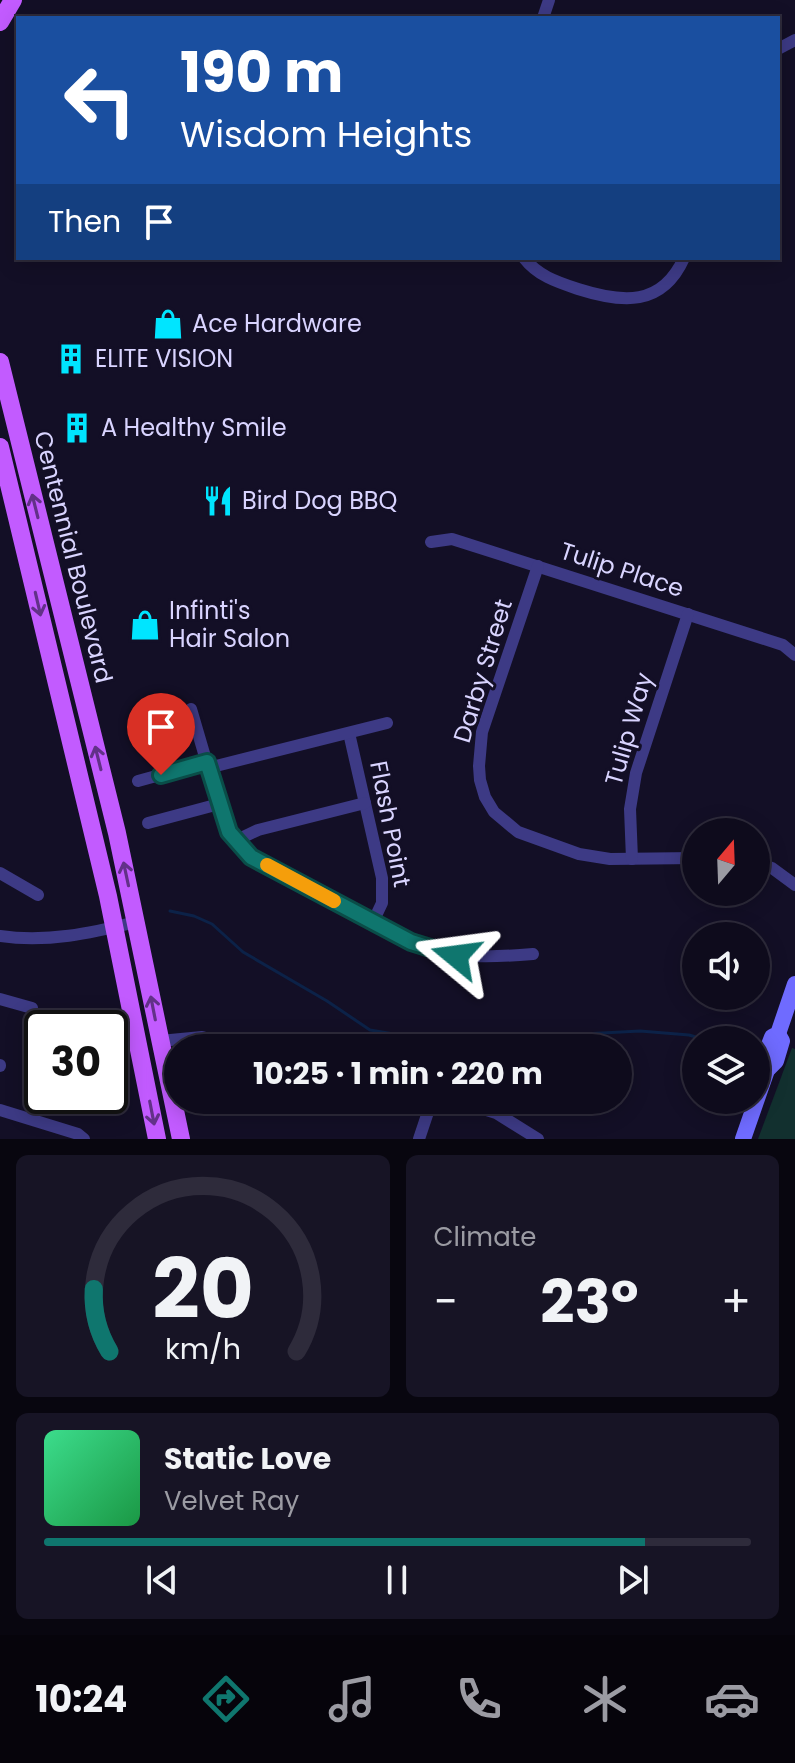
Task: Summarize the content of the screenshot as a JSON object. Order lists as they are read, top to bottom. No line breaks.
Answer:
{"streets":{"main road":["Centennial Boulevard"],"street":["Tulip Place","Darby Street","Tulip Way","Flash Point"]},"crossings":[["Tulip Place","Darby Street"],["Tulip Place","Tulip Way"],["Darby Street","Tulip Way"]],"places":{"shop":["Ace Hardware","Infinti's Hair Salon"],"building":["ELITE VISION","A Healthy Smile"],"restaurant":["Bird Dog BBQ"]},"north":"top","page":{"turn":["190 m","Wisdom Heights"],"then":"Then","limit":"30","trip":"10:25 · 1 min · 220 m","tile":"Climate","heat":["−","23°","+"],"song":["Static Love","Velvet Ray"],"tabs":"10:24","gauge":["20","km/h"]}}
